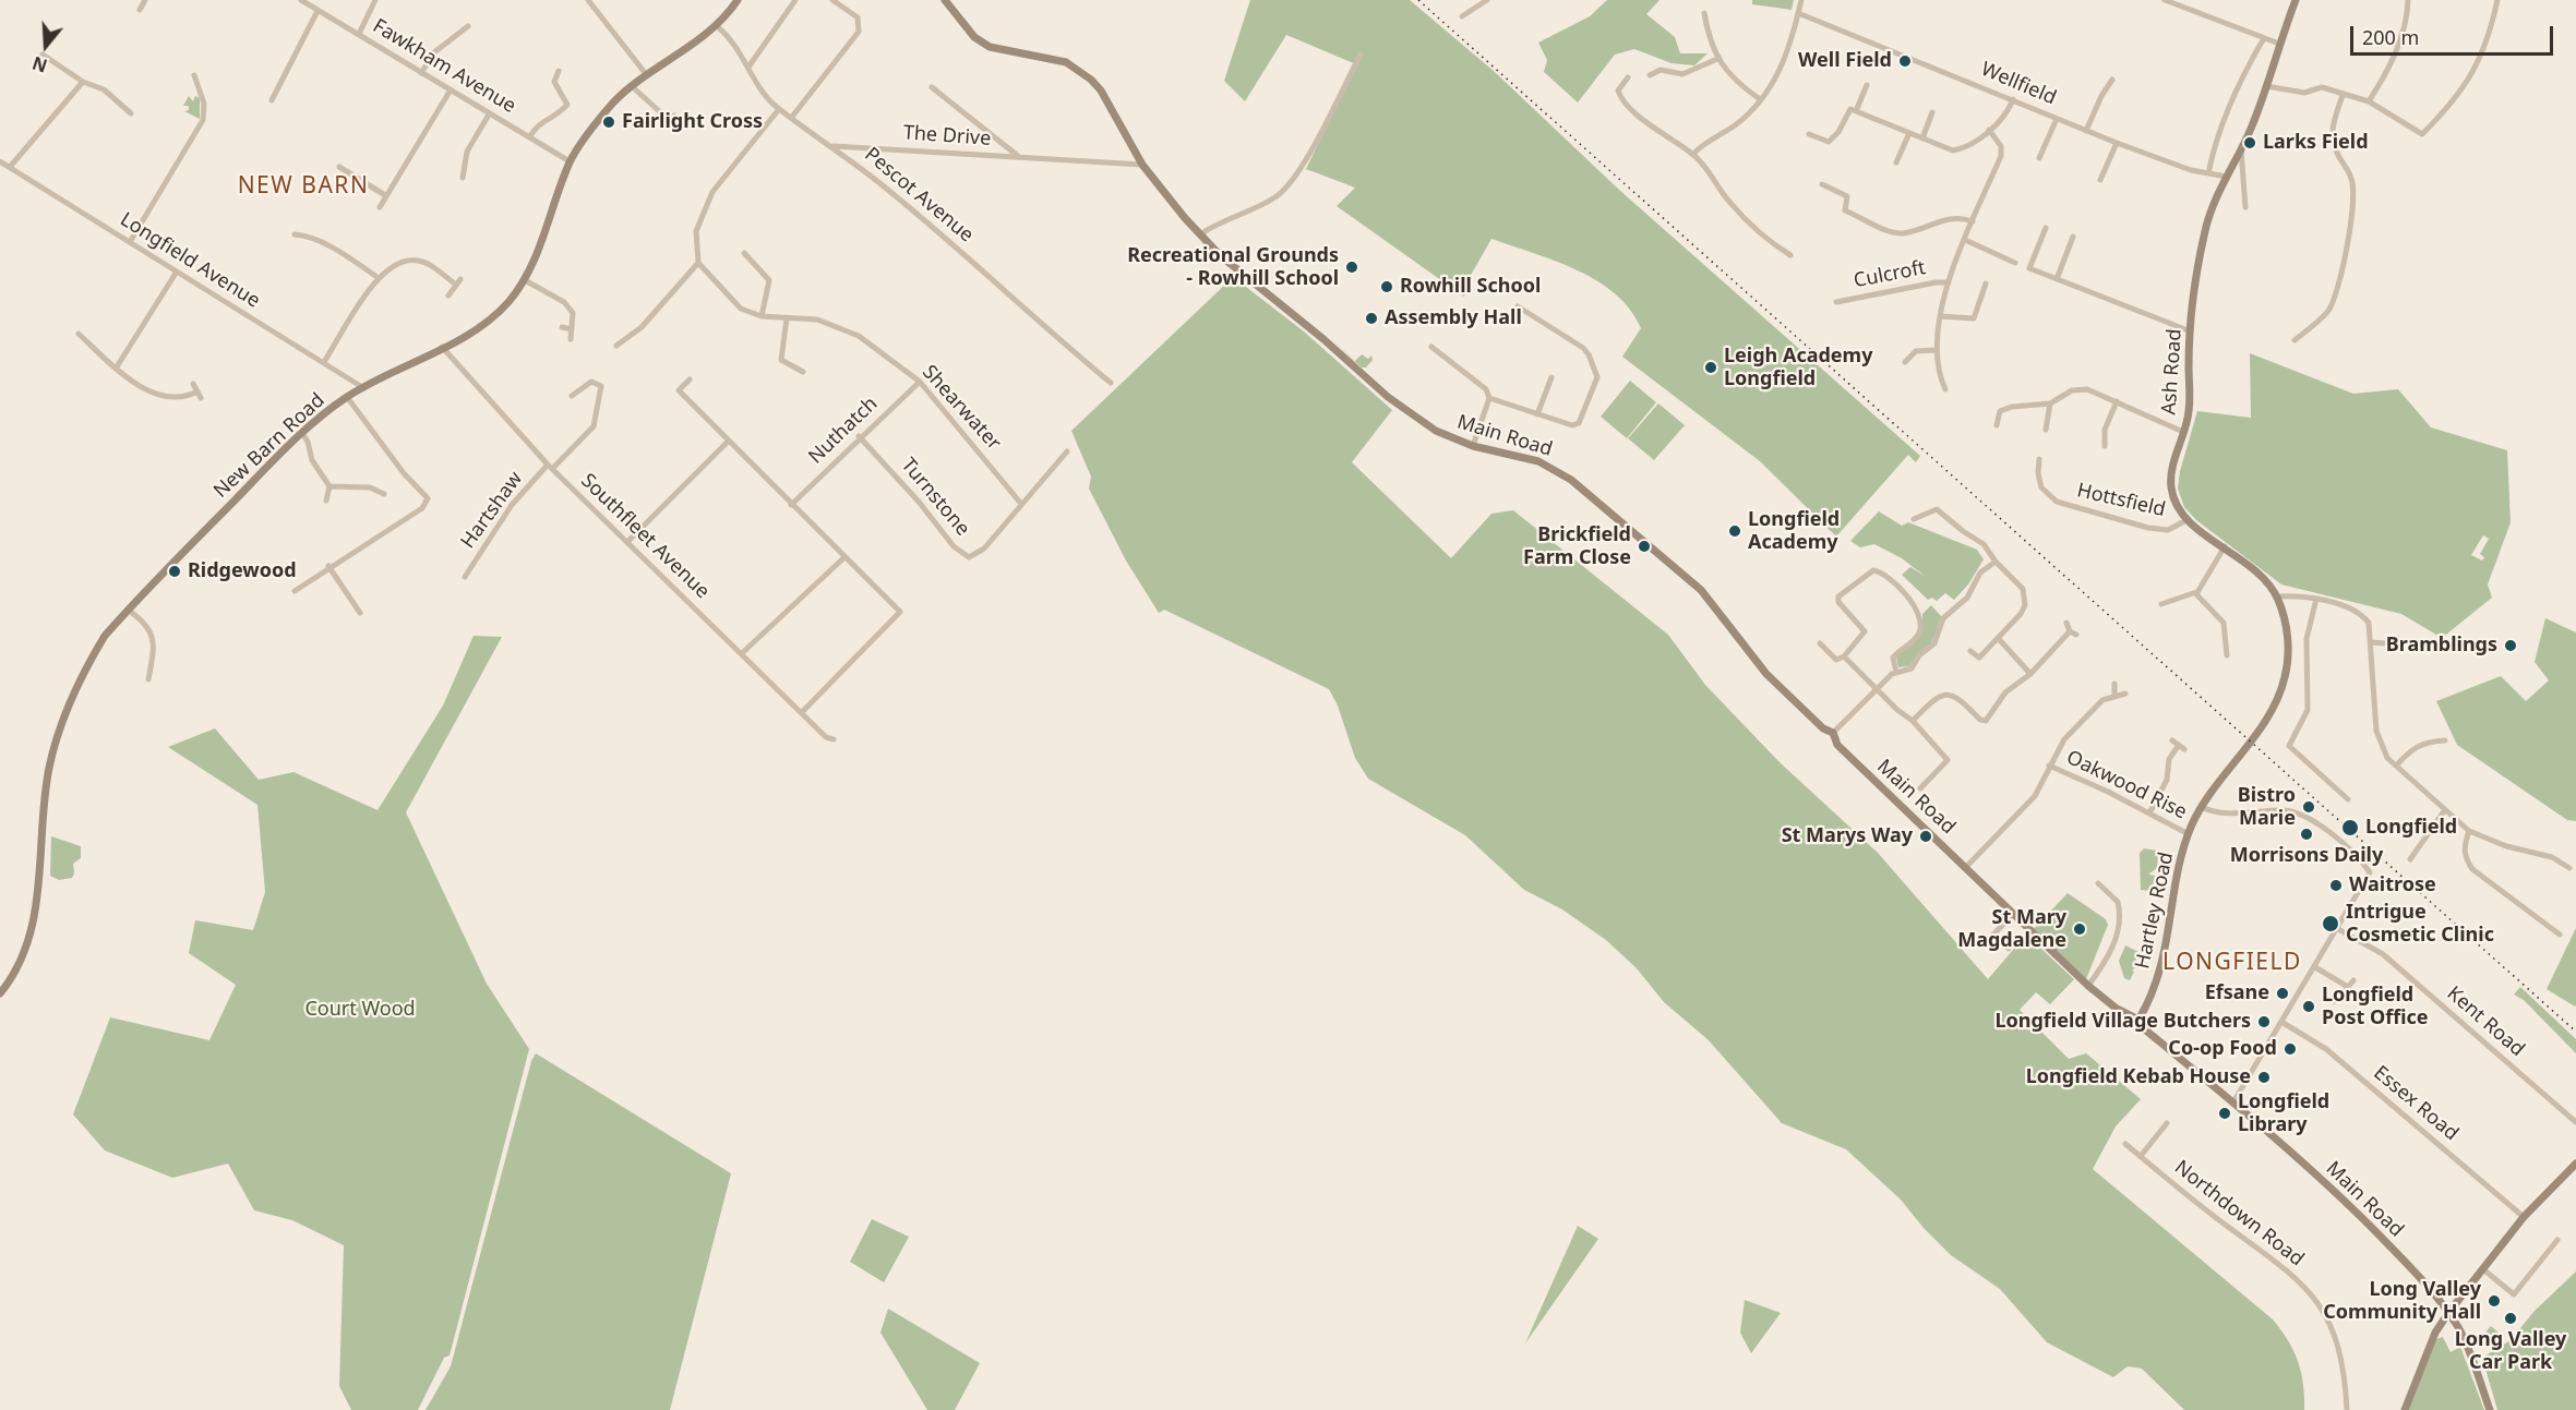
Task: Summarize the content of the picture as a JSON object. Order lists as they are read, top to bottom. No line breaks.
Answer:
{"streets":{"street":["Fawkham Avenue","Wellfield","The Drive","Pescot Avenue","Longfield Avenue","Culcroft","Ash Road","Shearwater","Nuthatch","Main Road","New Barn Road","Turnstone","Hottsfield","Hartshaw","Southfleet Avenue","Oakwood Rise","Hartley Road","Kent Road","Essex Road","Northdown Road"]},"crossings":[["Fawkham Avenue","New Barn Road"],["Wellfield","Ash Road"],["The Drive","Pescot Avenue"],["The Drive","Main Road"],["Pescot Avenue","New Barn Road"],["Longfield Avenue","New Barn Road"],["Ash Road","Hottsfield"],["Ash Road","Hartley Road"],["Shearwater","Nuthatch"],["Shearwater","Turnstone"],["Nuthatch","Turnstone"],["Main Road","Hartley Road"],["New Barn Road","Southfleet Avenue"],["Hartshaw","Southfleet Avenue"],["Oakwood Rise","Hartley Road"]],"districts":["NEW BARN","LONGFIELD"],"parks":["Court Wood"],"places":["Well Field","Fairlight Cross","Larks Field","Recreational Grounds - Rowhill School","Rowhill School","Assembly Hall","Leigh Academy Longfield","Longfield Academy","Brickfield Farm Close","Ridgewood","Bramblings","Bistro Marie","Longfield","Morrisons Daily","St Marys Way","Waitrose","Intrigue Cosmetic Clinic","St Mary Magdalene","Efsane","Longfield Post Office","Longfield Village Butchers","Co-op Food","Longfield Kebab House","Longfield Library","Long Valley Community Hall","Long Valley Car Park"],"scale_bar":"200 m","north":"bottom"}
